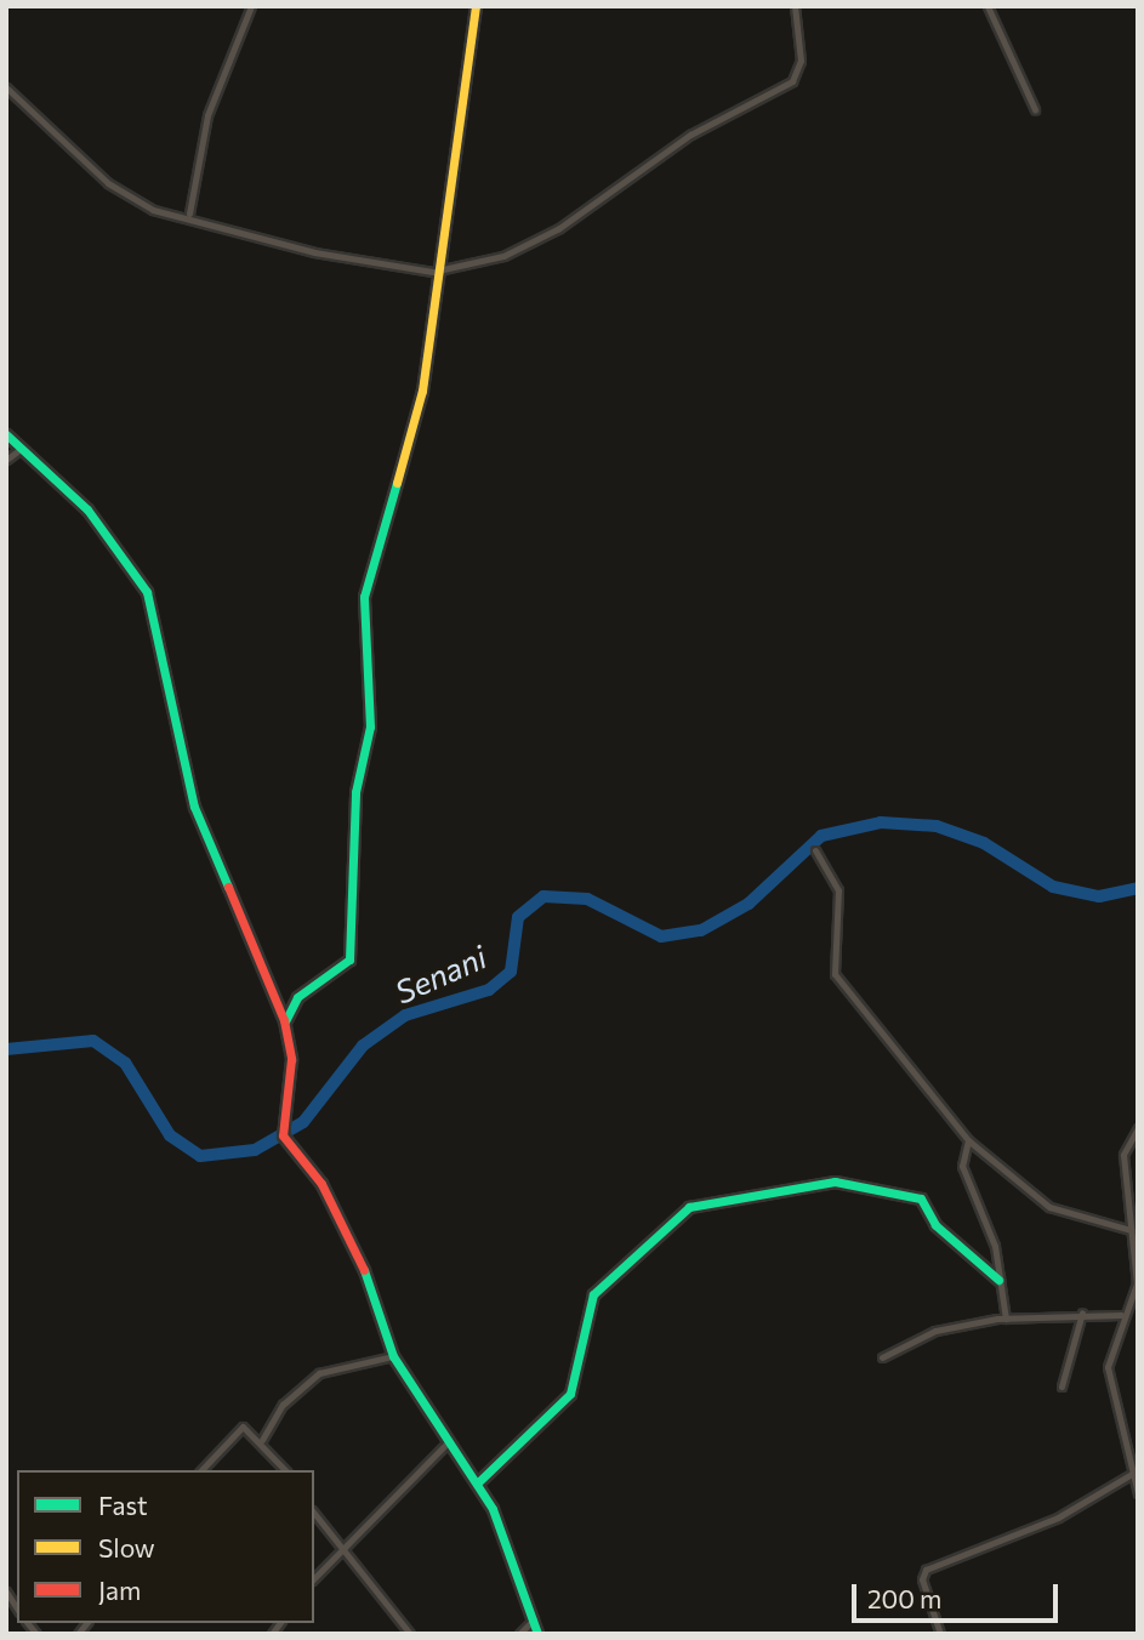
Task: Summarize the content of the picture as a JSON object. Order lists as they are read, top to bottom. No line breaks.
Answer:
{"water":["Senani"],"legend":["Fast","Slow","Jam"],"scale_bar":"200 m"}
